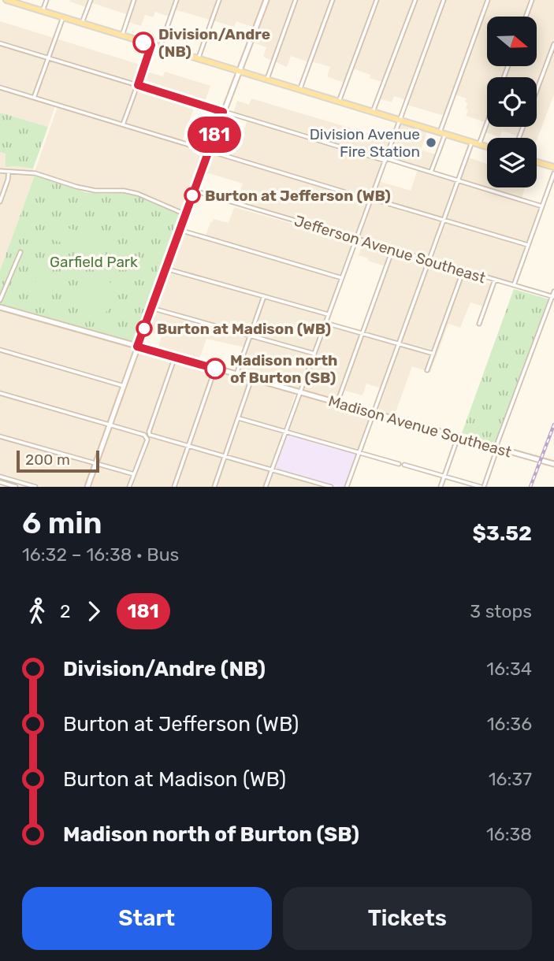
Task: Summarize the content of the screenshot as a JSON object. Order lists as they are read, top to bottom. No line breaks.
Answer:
{"streets":{"street":["Jefferson Avenue Southeast","Madison Avenue Southeast"]},"parks":["Garfield Park"],"places":["Division/Andre (NB)","Division Avenue Fire Station","Burton at Jefferson (WB)","Burton at Madison (WB)","Madison north of Burton (SB)"],"lines":["bus line 181"],"scale_bar":"200 m","north":"right","page":{"on_map":"181","scale":"200 m","heading":["6 min","16:32 – 16:38 · Bus","$3.52"],"legs":["2","181","3 stops"],"list":[{"name":"Division/Andre (NB)","value":"16:34"},{"name":"Burton at Jefferson (WB)","value":"16:36"},{"name":"Burton at Madison (WB)","value":"16:37"},{"name":"Madison north of Burton (SB)","value":"16:38"}],"buttons":["Start","Tickets"]}}
